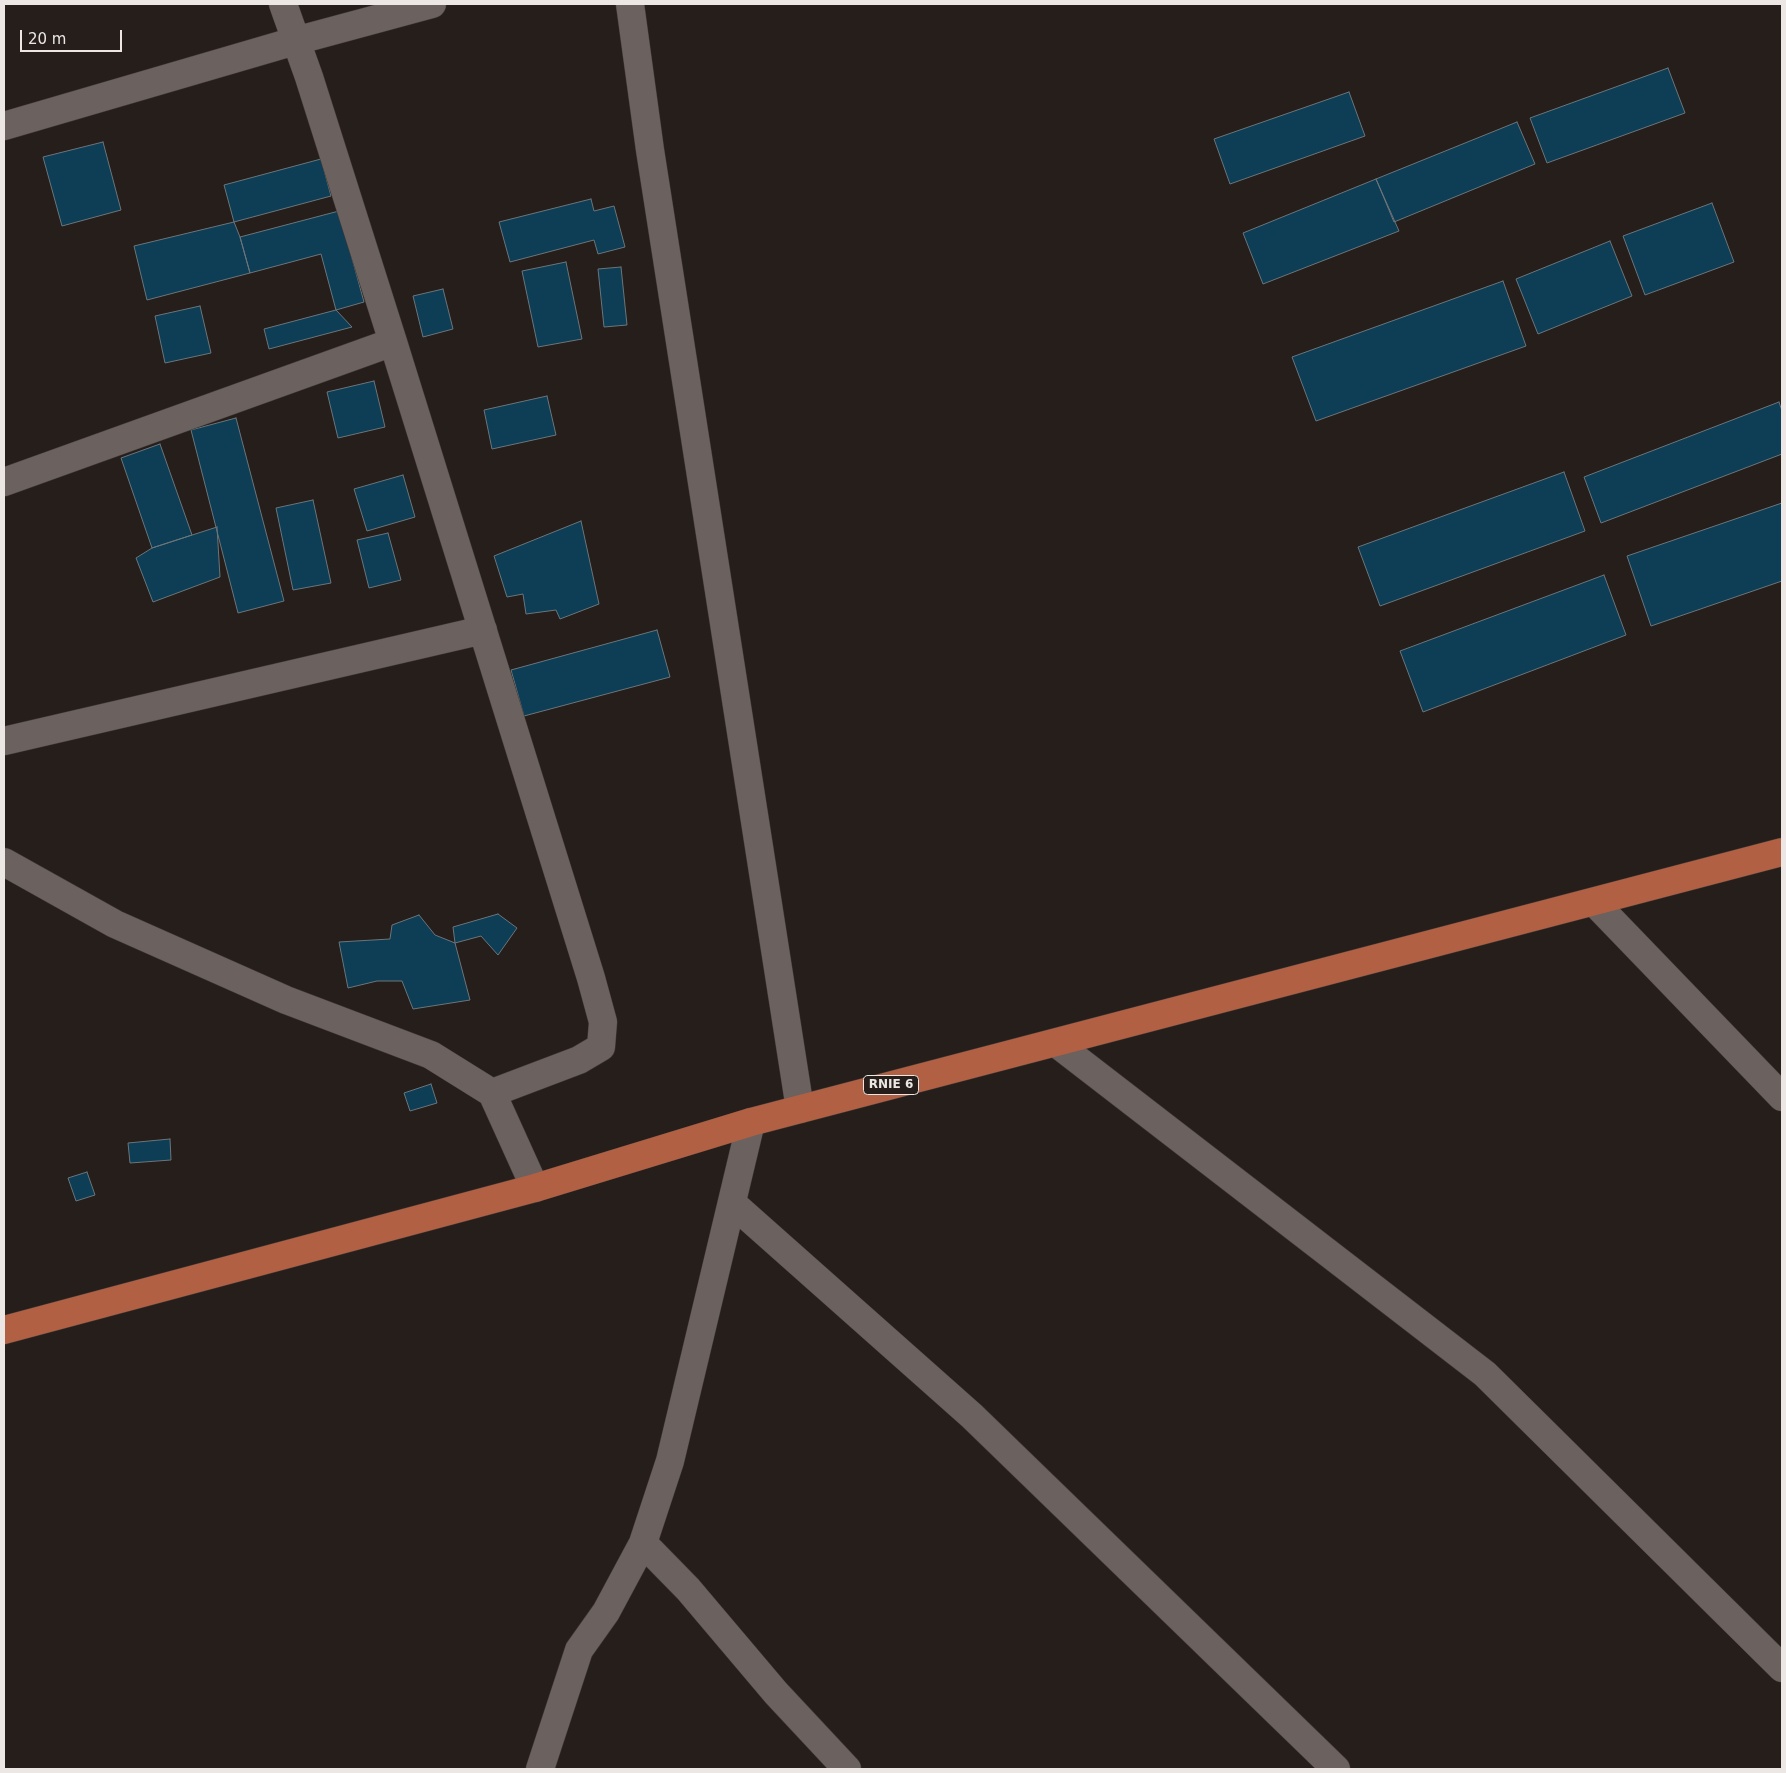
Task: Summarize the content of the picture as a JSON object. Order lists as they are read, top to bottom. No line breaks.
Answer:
{"streets":{"main road":["RNIE 6"]},"scale_bar":"20 m"}
